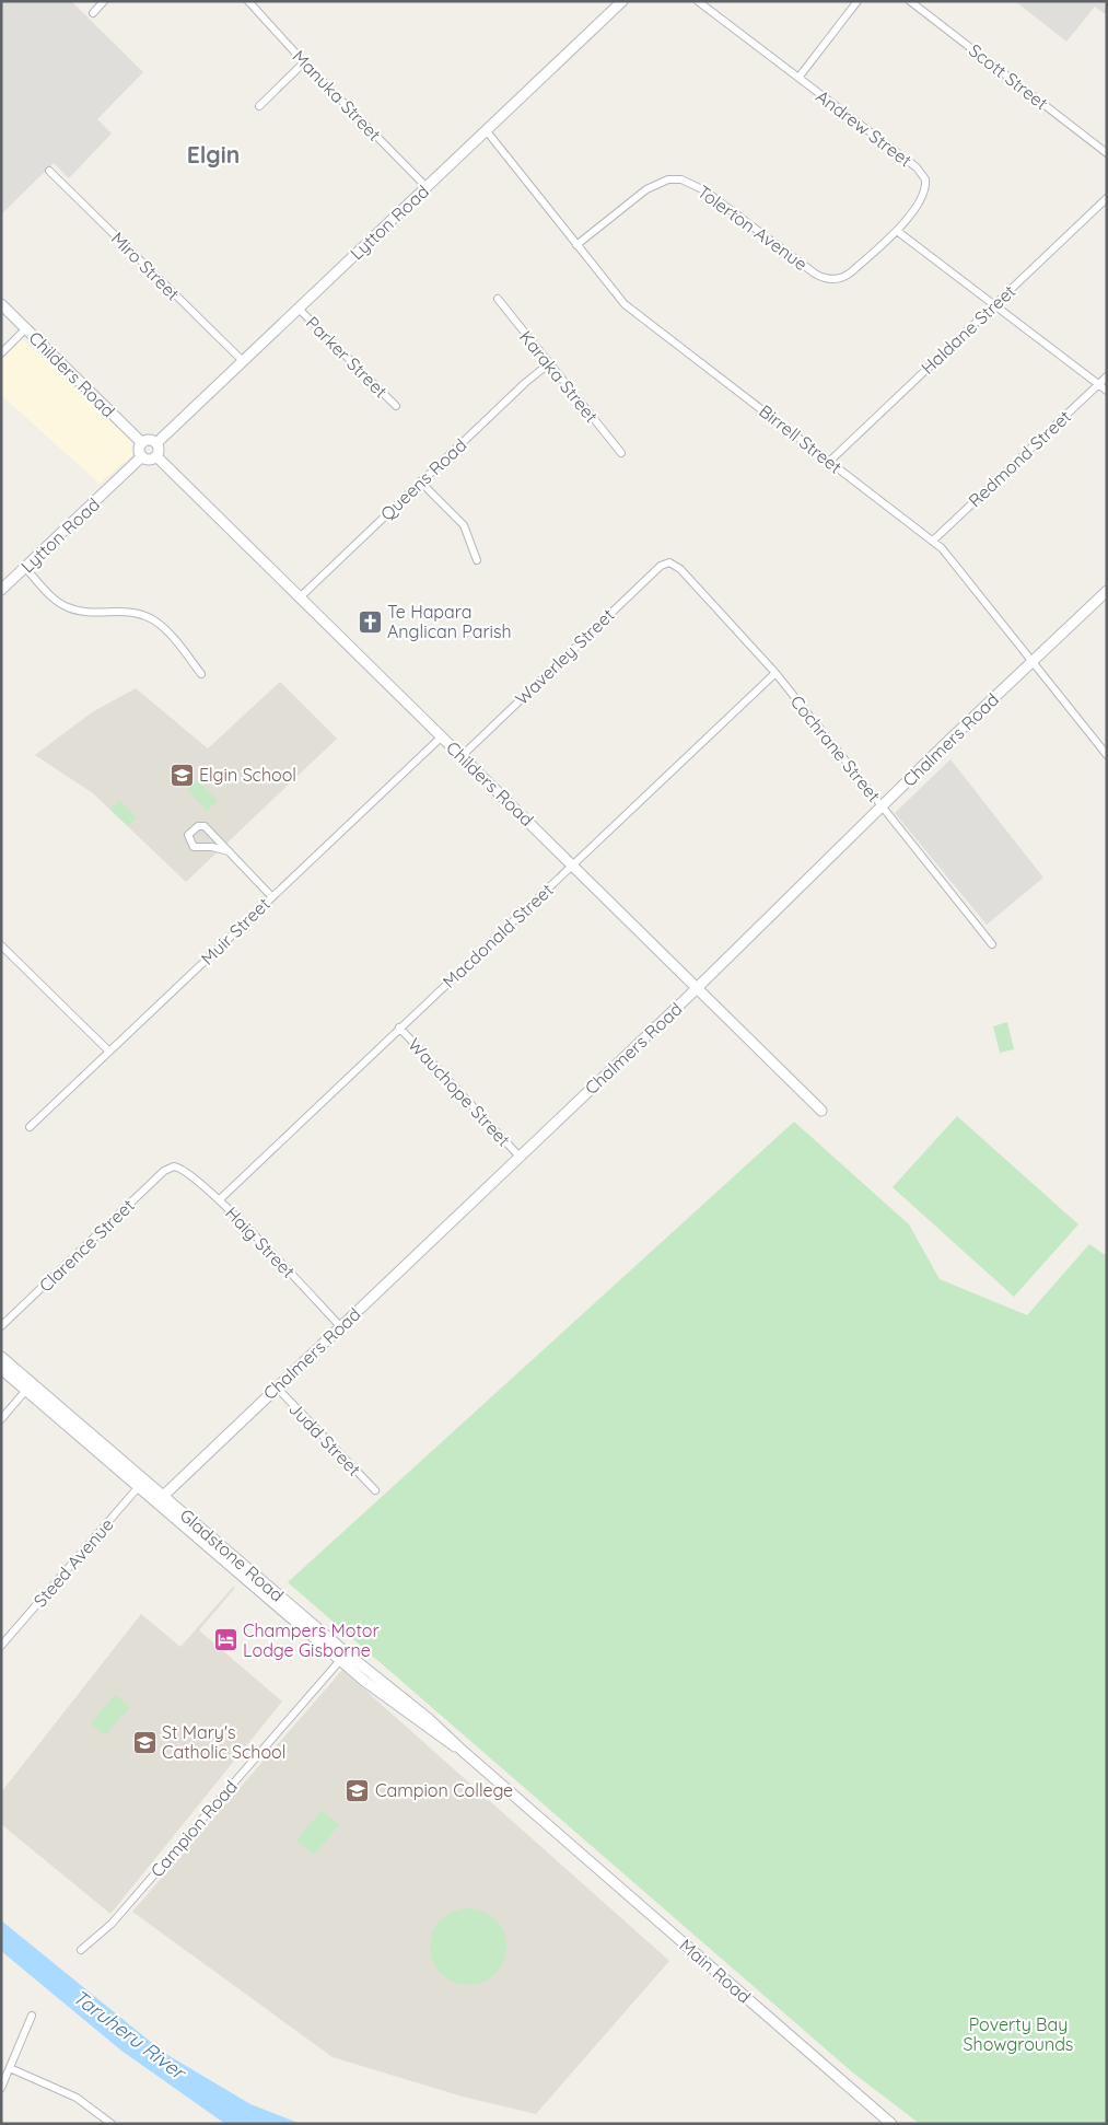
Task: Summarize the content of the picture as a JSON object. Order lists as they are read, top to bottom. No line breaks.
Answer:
{"streets":{"street":["Scott Street","Manuka Street","Andrew Street","Lytton Road","Tolerton Avenue","Miro Street","Haldane Street","Parker Street","Childers Road","Karaka Street","Birrell Street","Redmond Street","Queens Road","Waverley Street","Chalmers Road","Cochrane Street","Muir Street","Macdonald Street","Wauchope Street","Haig Street","Clarence Street","Judd Street","Gladstone Road","Steed Avenue","Campion Road","Main Road"]},"crossings":[["Manuka Street","Lytton Road"],["Andrew Street","Tolerton Avenue"],["Lytton Road","Miro Street"],["Lytton Road","Parker Street"],["Lytton Road","Childers Road"],["Lytton Road","Birrell Street"],["Tolerton Avenue","Birrell Street"],["Haldane Street","Birrell Street"],["Childers Road","Queens Road"],["Childers Road","Waverley Street"],["Childers Road","Chalmers Road"],["Childers Road","Muir Street"],["Childers Road","Macdonald Street"],["Karaka Street","Queens Road"],["Birrell Street","Redmond Street"],["Birrell Street","Chalmers Road"],["Waverley Street","Cochrane Street"],["Chalmers Road","Cochrane Street"],["Chalmers Road","Wauchope Street"],["Chalmers Road","Haig Street"],["Chalmers Road","Judd Street"],["Chalmers Road","Gladstone Road"],["Cochrane Street","Macdonald Street"],["Macdonald Street","Wauchope Street"],["Macdonald Street","Haig Street"],["Haig Street","Clarence Street"],["Gladstone Road","Steed Avenue"],["Gladstone Road","Campion Road"],["Gladstone Road","Main Road"]],"districts":["Elgin"],"water":["Taruheru River"],"parks":["Poverty Bay Showgrounds"],"places":{"church":["Te Hapara Anglican Parish"],"school or university":["Elgin School","St Mary's Catholic School","Campion College"],"hotel":["Champers Motor Lodge Gisborne"]}}
